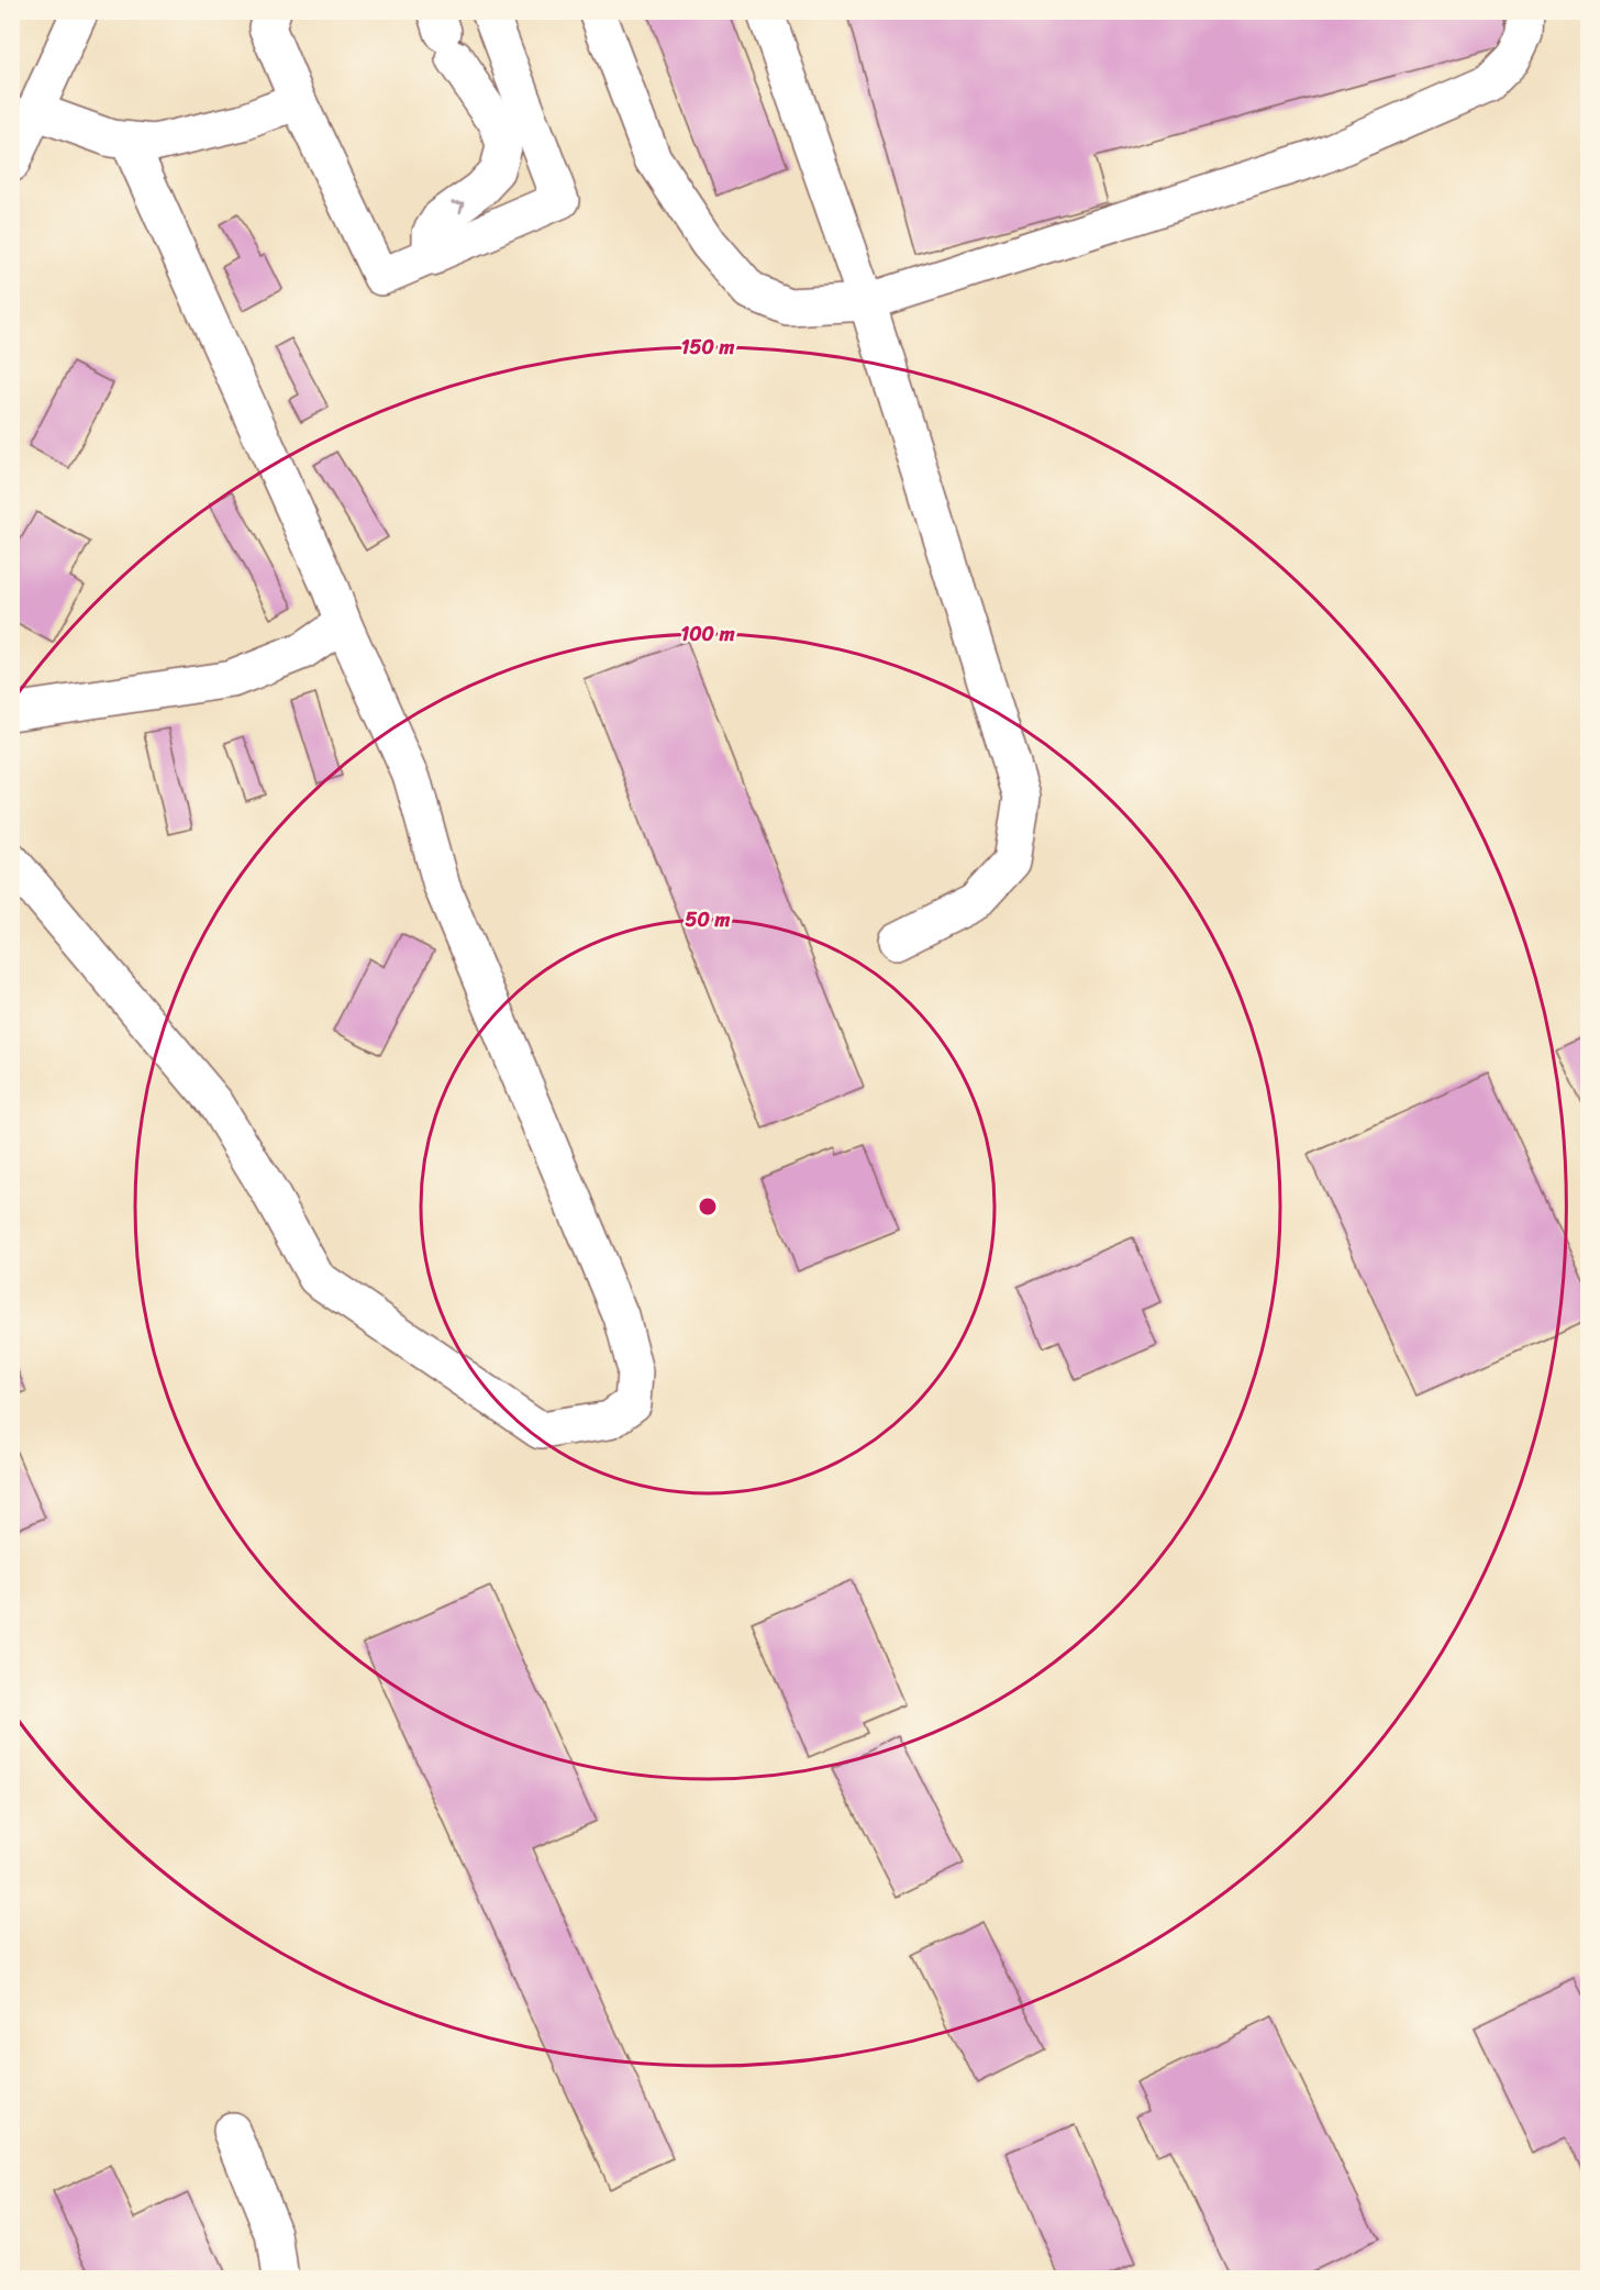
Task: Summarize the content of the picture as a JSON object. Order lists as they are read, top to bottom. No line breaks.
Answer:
{"rings":["150 m","100 m","50 m"]}
